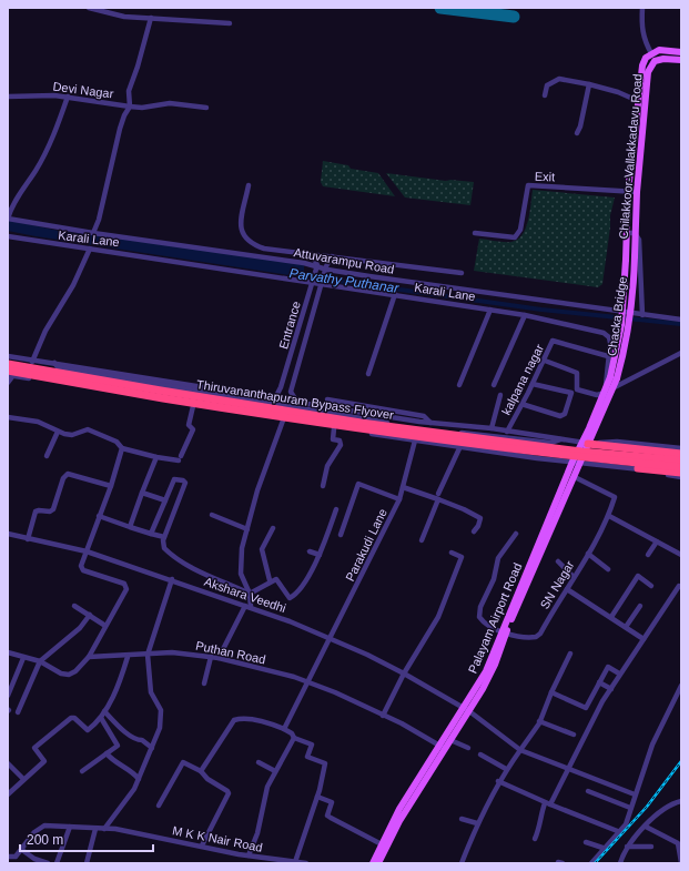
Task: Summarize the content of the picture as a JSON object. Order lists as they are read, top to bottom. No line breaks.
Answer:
{"streets":{"highway":["Thiruvananthapuram Bypass Flyover"],"main road":["Chilakkoor-Vallakkadavu Road","Chacka Bridge","Palayam Airport Road"],"street":["Devi Nagar","Exit","Karali Lane","Attuvarampu Road","Entrance","kalpana nagar","Parakudi Lane","SN Nagar","Akshara Veedhi","Puthan Road","M K K Nair Road"]},"crossings":[["Chilakkoor-Vallakkadavu Road","Chacka Bridge"],["Karali Lane","kalpana nagar"],["Thiruvananthapuram Bypass Flyover","Palayam Airport Road"],["Parakudi Lane","Akshara Veedhi"],["Parakudi Lane","Puthan Road"],["SN Nagar","Palayam Airport Road"],["Akshara Veedhi","Palayam Airport Road"],["Palayam Airport Road","Puthan Road"]],"water":["Parvathy Puthanar"],"scale_bar":"200 m"}
